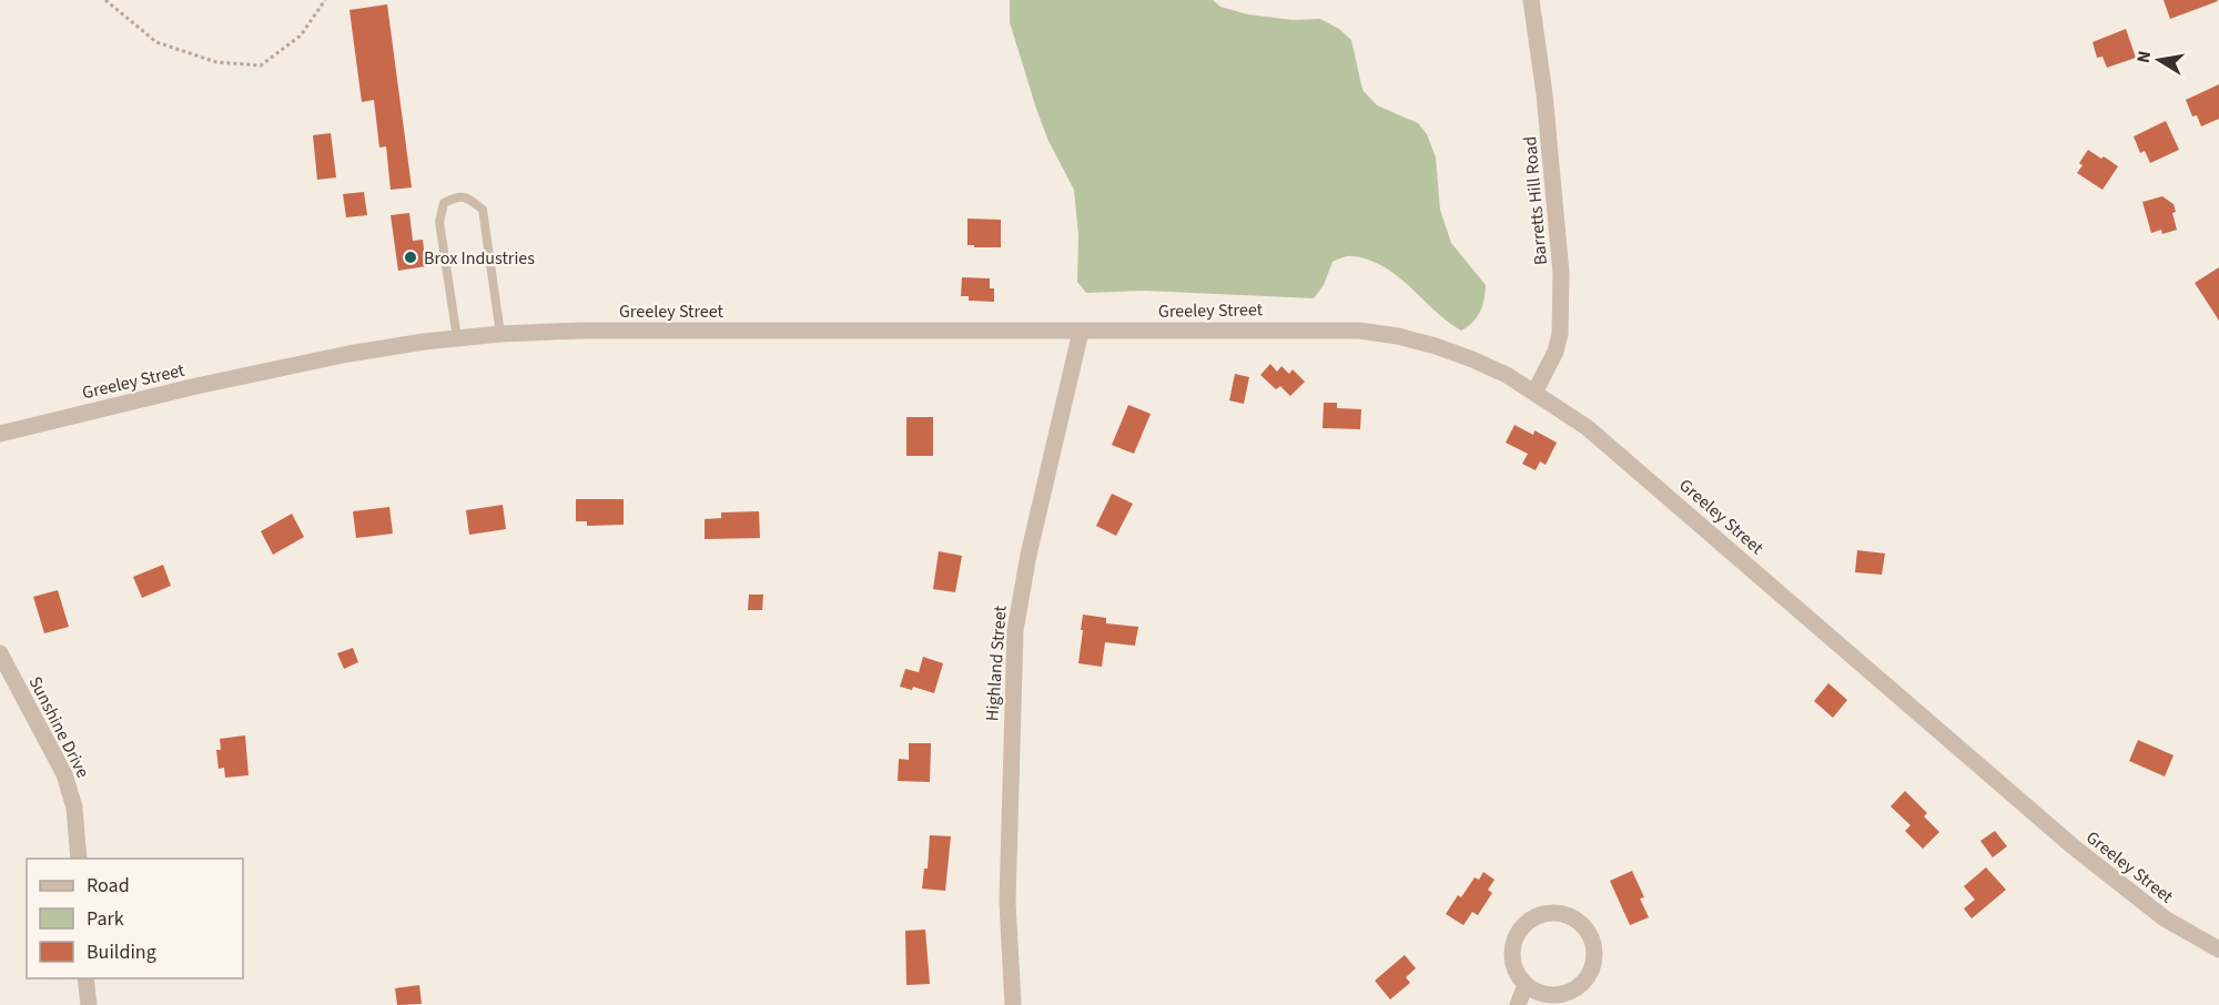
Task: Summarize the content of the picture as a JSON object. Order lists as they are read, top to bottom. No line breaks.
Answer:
{"streets":{"street":["Barretts Hill Road","Greeley Street","Highland Street","Sunshine Drive"]},"crossings":[["Barretts Hill Road","Greeley Street"],["Greeley Street","Highland Street"]],"places":["Brox Industries"],"legend":["Road","Park","Building"],"north":"left"}
